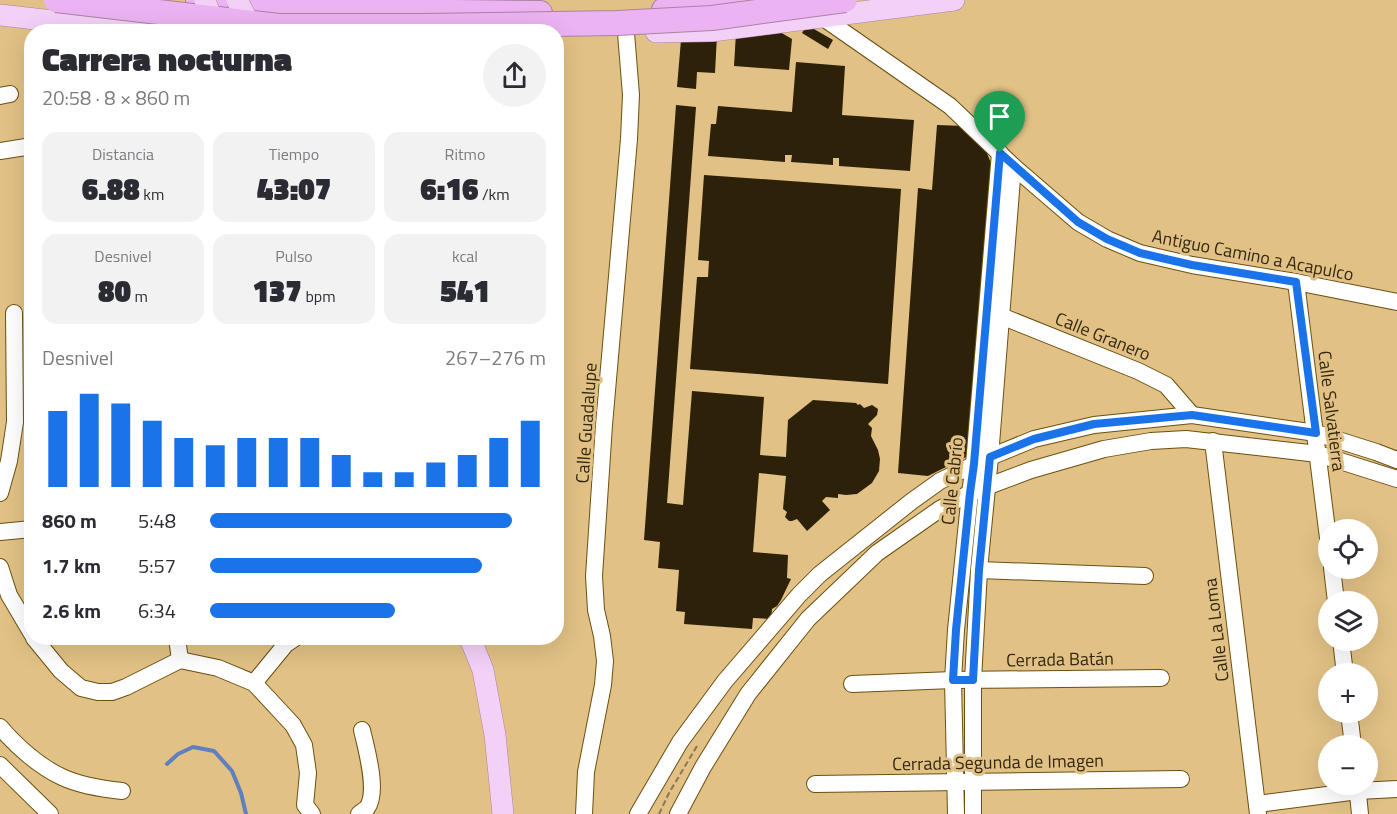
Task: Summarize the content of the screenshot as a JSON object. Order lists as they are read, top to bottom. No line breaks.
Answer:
{"streets":{"street":["Antiguo Camino a Acapulco","Calle Granero","Calle Salvatierra","Calle Guadalupe","Calle Cabrío","Calle La Loma","Cerrada Batán","Cerrada Segunda de Imagen"]},"crossings":[["Antiguo Camino a Acapulco","Calle Salvatierra"],["Antiguo Camino a Acapulco","Calle Cabrío"],["Calle Granero","Calle Cabrío"],["Calle Cabrío","Cerrada Batán"],["Calle Cabrío","Cerrada Segunda de Imagen"]],"page":{"heading":["Carrera nocturna","20:58 · 8 × 860 m"],"stats":[["Distancia","6.88 km"],["Tiempo","43:07"],["Ritmo","6:16 /km"],["Desnivel","80 m"],["Pulso","137 bpm"],["kcal","541"]],"chart":["Desnivel","267–276 m"],"list":[{"name":"860 m","note":"5:48"},{"name":"1.7 km","note":"5:57"},{"name":"2.6 km","note":"6:34"}],"map_buttons":["+","−"]}}
